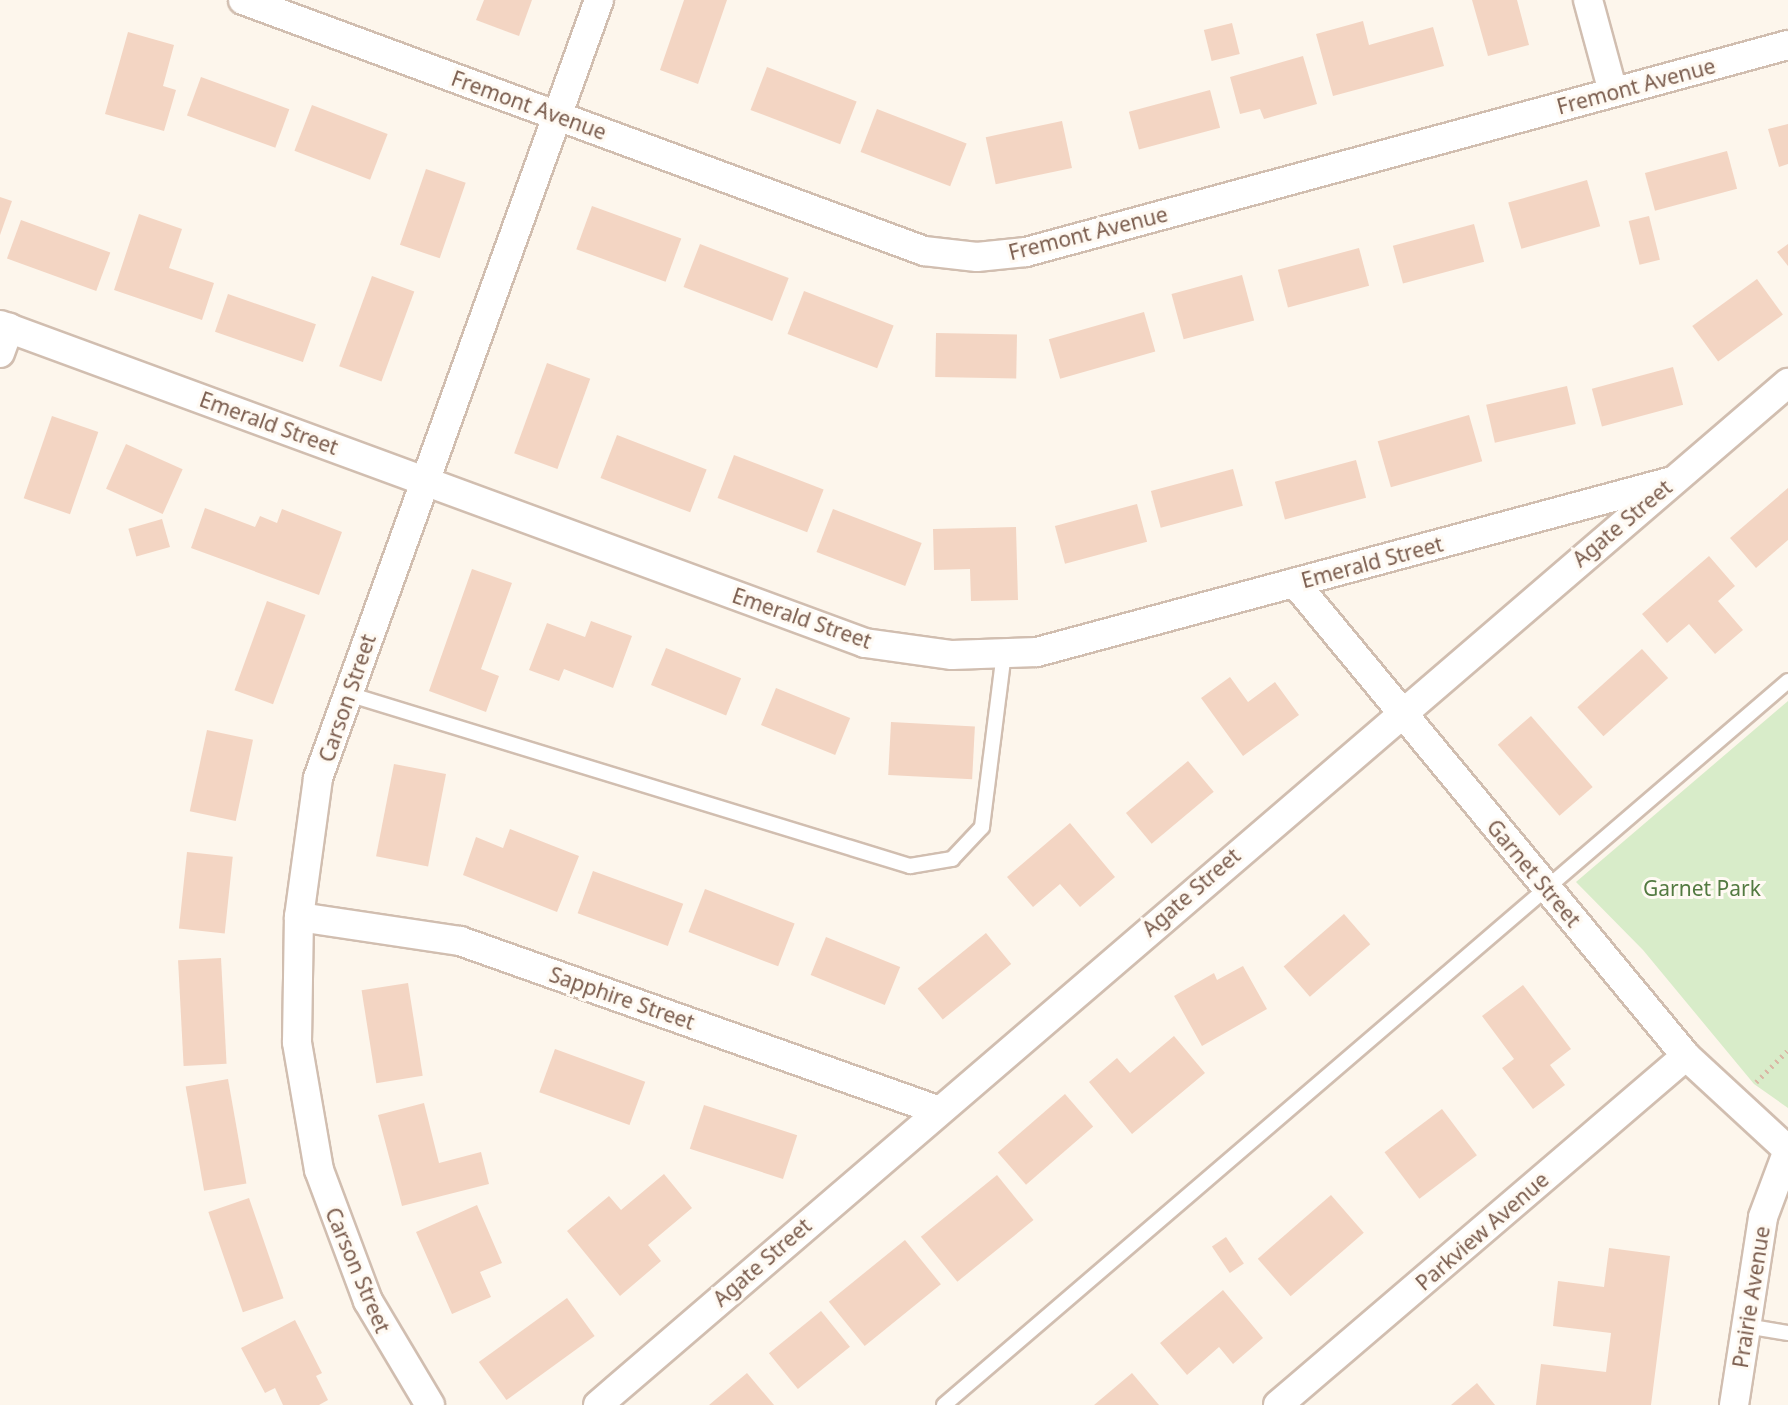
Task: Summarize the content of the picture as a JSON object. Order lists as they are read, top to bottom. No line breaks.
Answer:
{"streets":{"street":["Fremont Avenue","Emerald Street","Agate Street","Carson Street","Garnet Street","Sapphire Street","Parkview Avenue","Prairie Avenue"]},"crossings":[["Fremont Avenue","Carson Street"],["Emerald Street","Agate Street"],["Emerald Street","Carson Street"],["Emerald Street","Garnet Street"],["Agate Street","Garnet Street"],["Agate Street","Sapphire Street"],["Carson Street","Sapphire Street"],["Garnet Street","Parkview Avenue"],["Garnet Street","Prairie Avenue"]],"parks":["Garnet Park"]}
